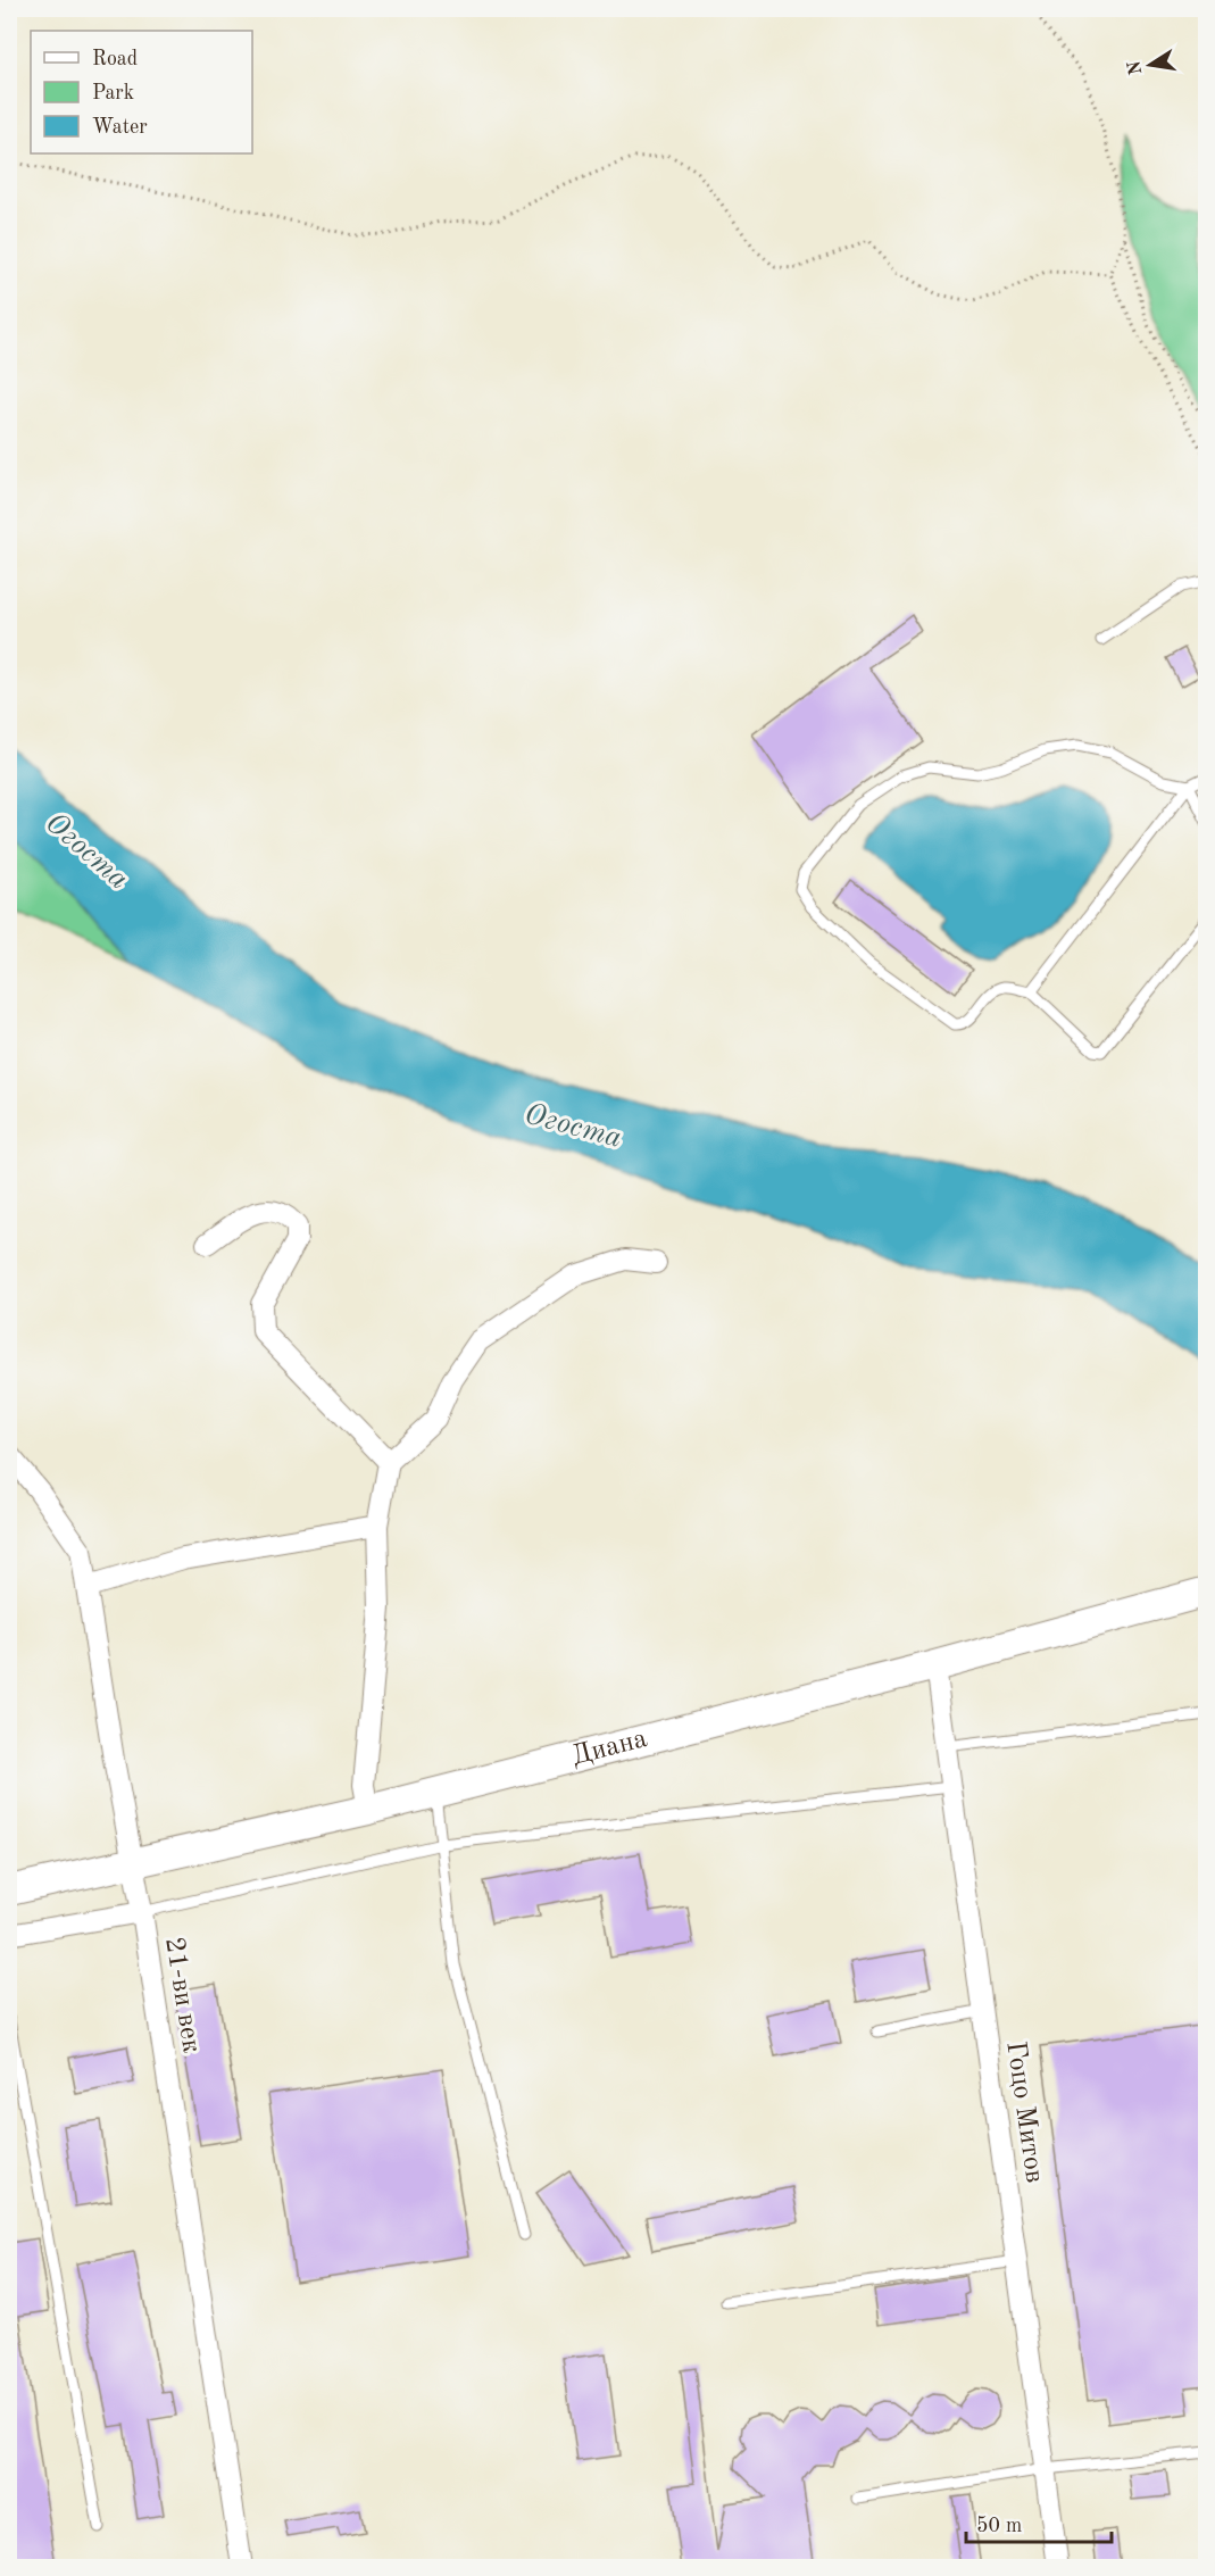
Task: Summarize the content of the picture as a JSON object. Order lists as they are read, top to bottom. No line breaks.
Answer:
{"streets":{"main road":["Диана"],"street":["21-ви век","Гоцо Митов"]},"crossings":[["Диана","21-ви век"],["Диана","Гоцо Митов"]],"water":["Огоста"],"legend":["Road","Park","Water"],"scale_bar":"50 m","north":"left"}
